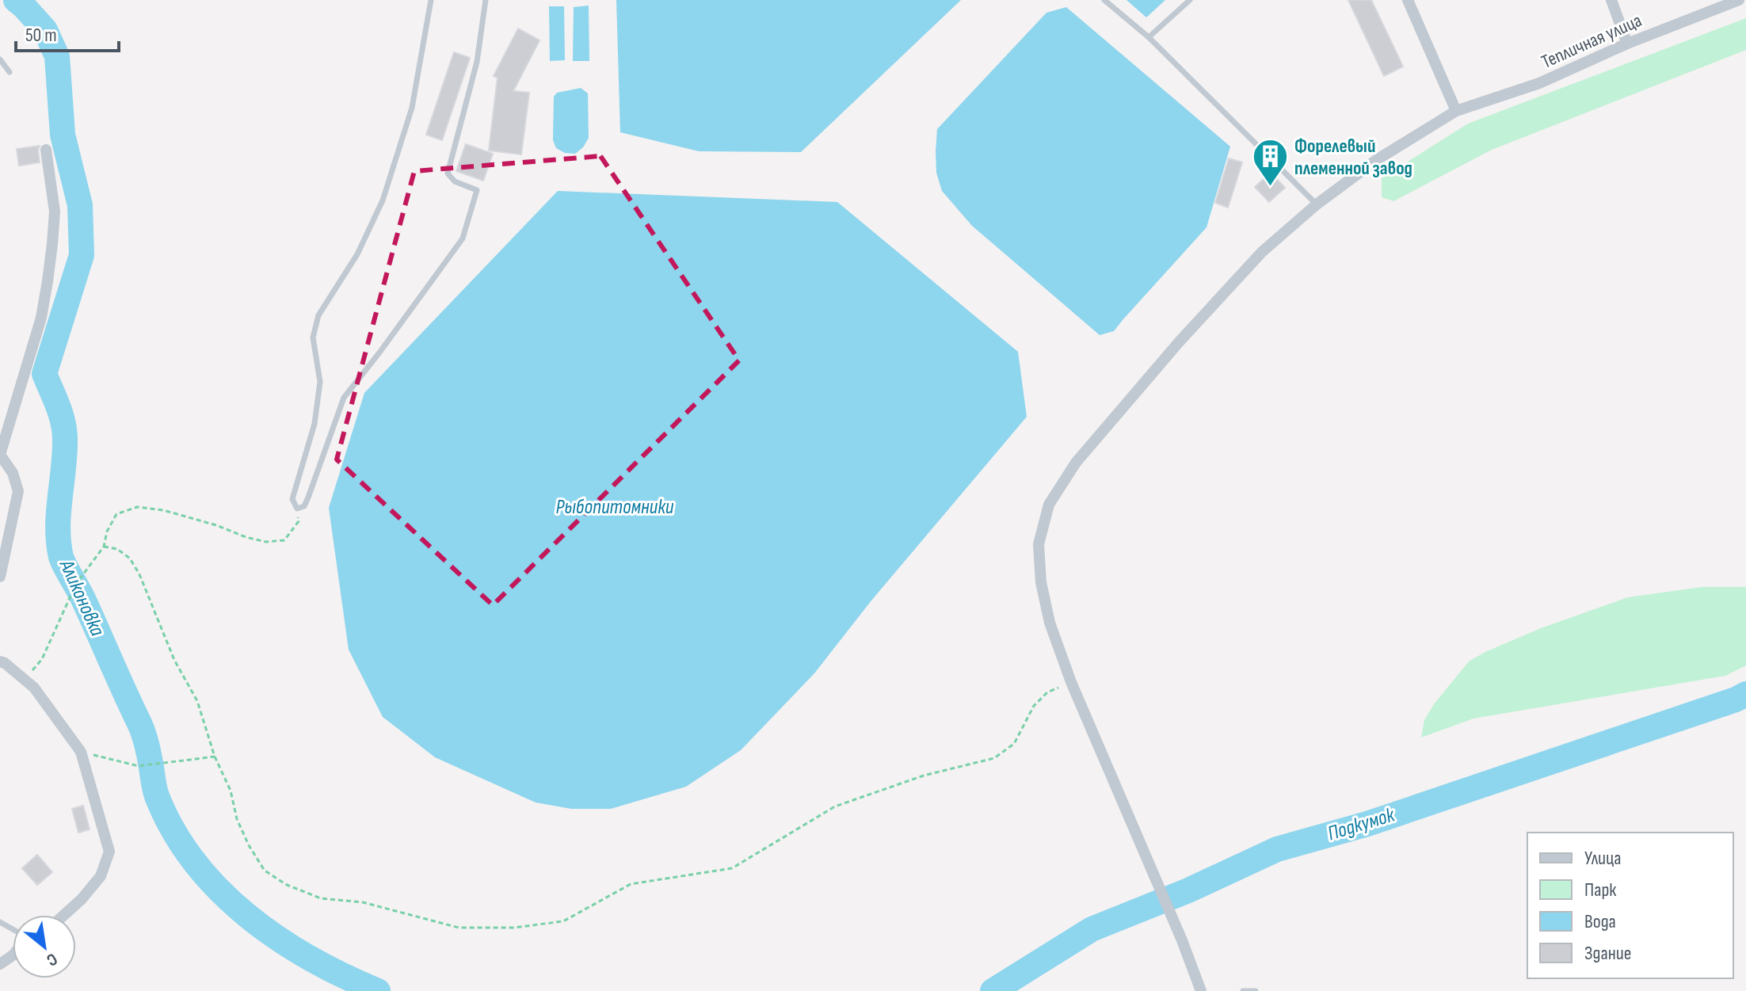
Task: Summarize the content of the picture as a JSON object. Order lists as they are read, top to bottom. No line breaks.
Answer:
{"streets":{"street":["Тепличная улица"]},"water":["Рыбопитомники","Аликоновка","Подкумок"],"places":{"building":["Форелевый племенной завод"]},"legend":["Улица","Парк","Вода","Здание"],"scale_bar":"50 m","north":"bottom right"}
